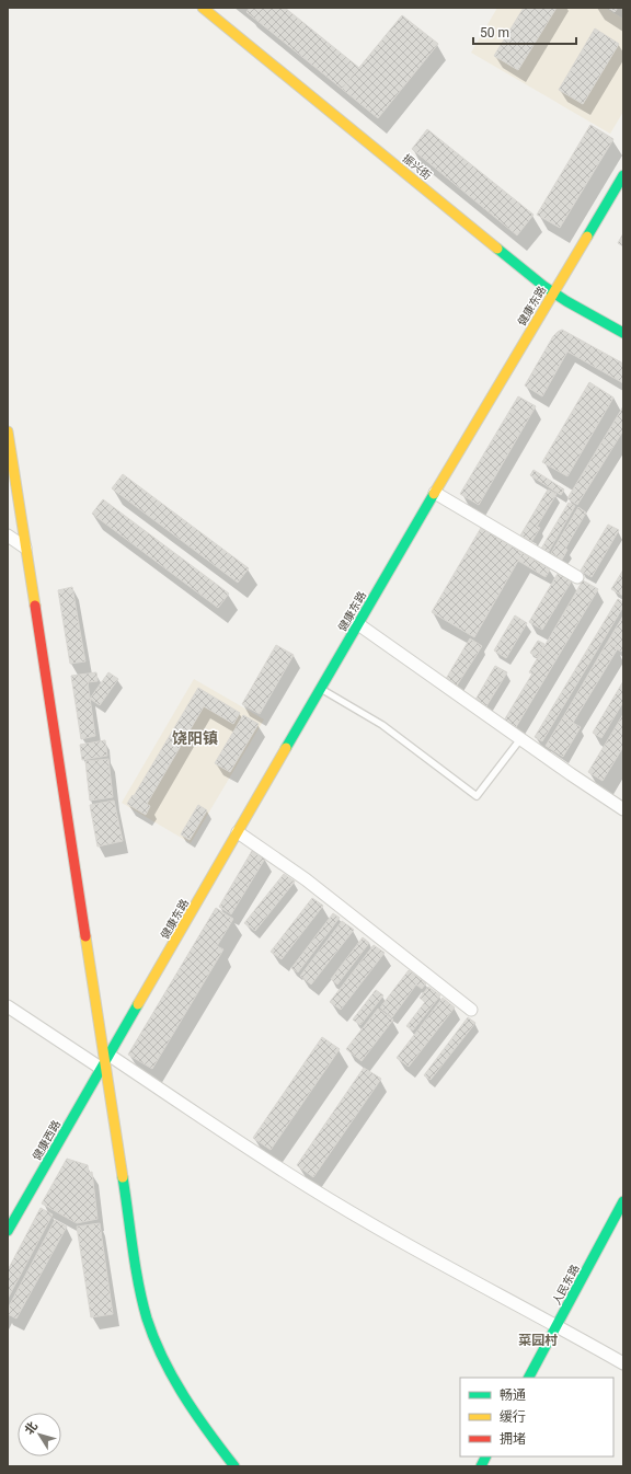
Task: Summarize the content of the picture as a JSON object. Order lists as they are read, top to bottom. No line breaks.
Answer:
{"streets":{"street":["振兴街","健康东路","健康西路","人民东路"]},"crossings":[["振兴街","健康东路"],["健康东路","健康西路"]],"districts":["饶阳镇","菜园村"],"legend":["畅通","缓行","拥堵"],"scale_bar":"50 m","north":"top left"}
